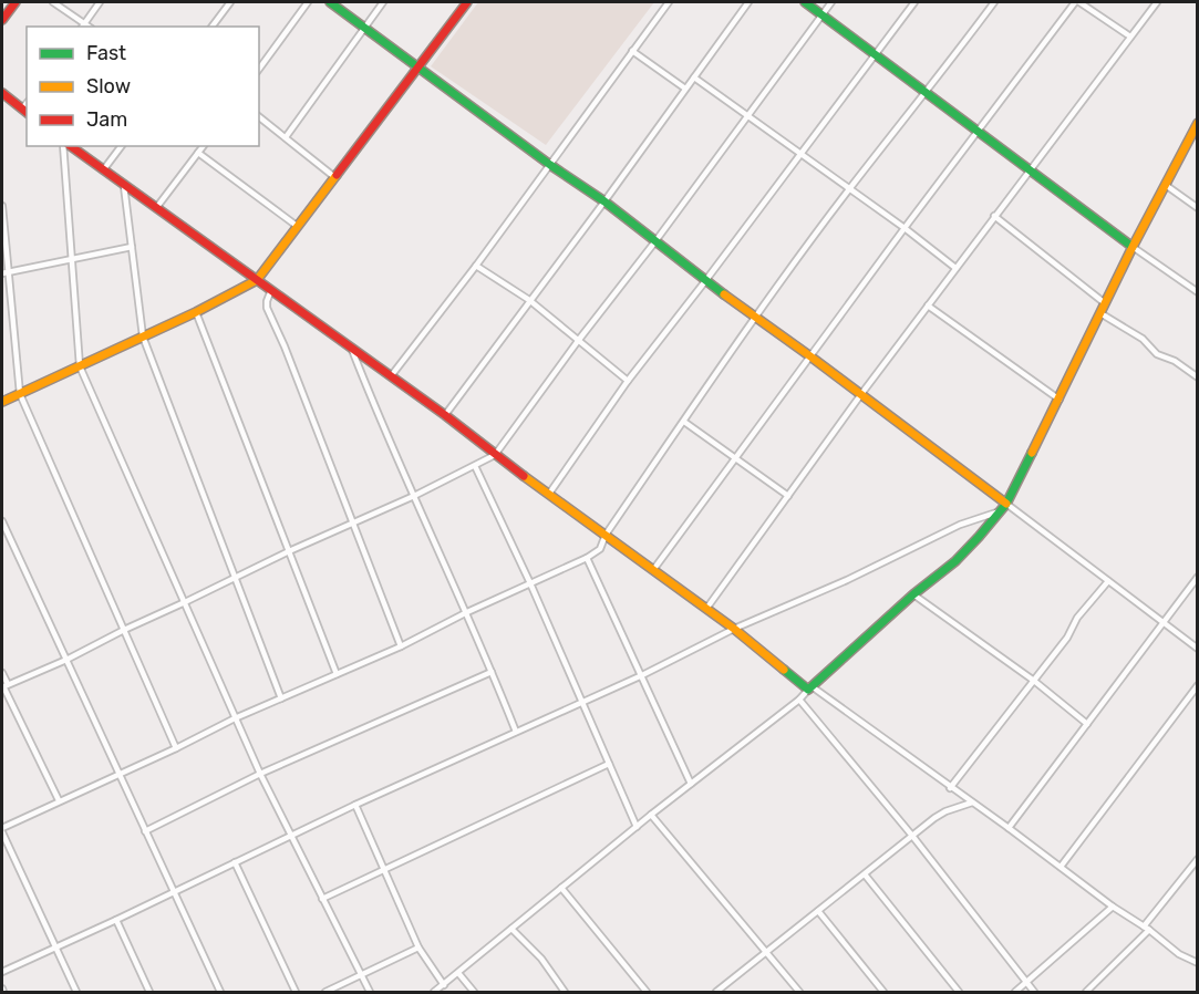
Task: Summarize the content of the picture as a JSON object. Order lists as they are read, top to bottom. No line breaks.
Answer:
{"legend":["Fast","Slow","Jam"]}
